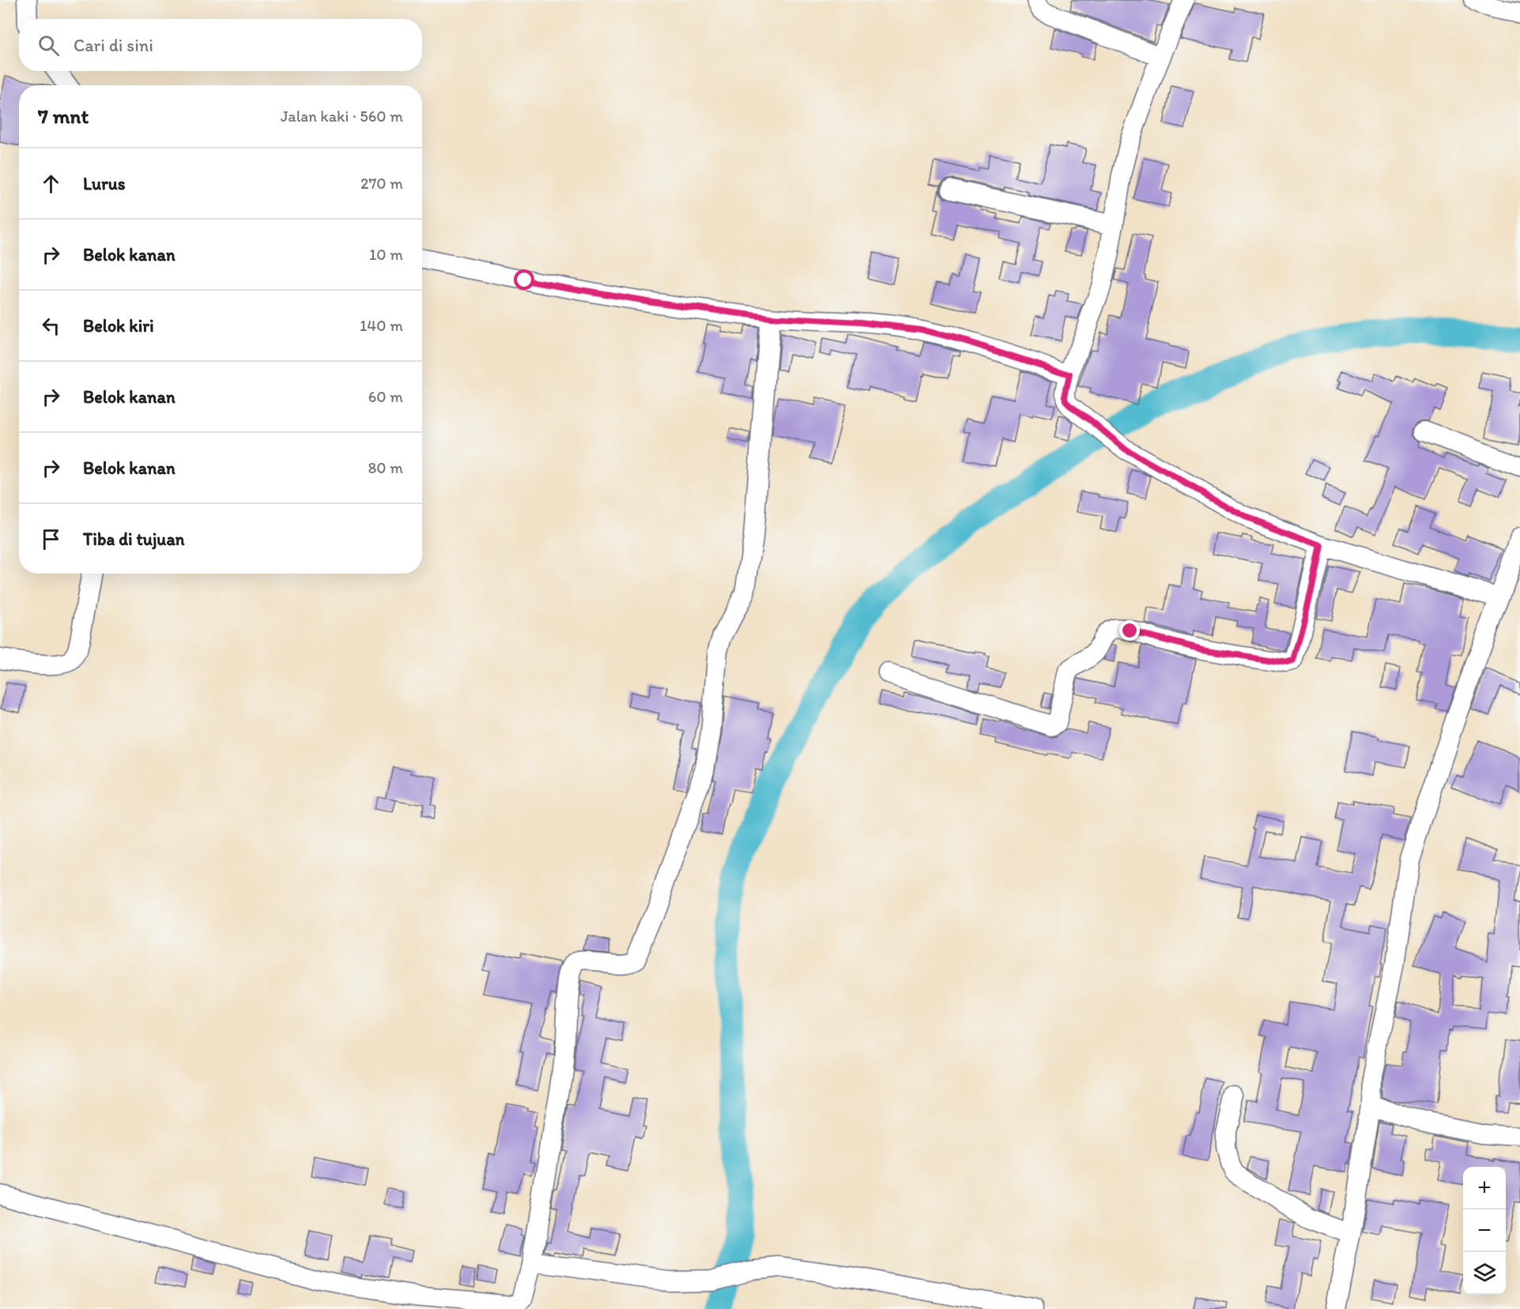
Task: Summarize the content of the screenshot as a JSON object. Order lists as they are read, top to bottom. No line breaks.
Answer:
{"page":{"search":"Cari di sini","heading":["7 mnt","Jalan kaki · 560 m"],"list":[["Lurus","270 m"],["Belok kanan","10 m"],["Belok kiri","140 m"],["Belok kanan","60 m"],["Belok kanan","80 m"],"Tiba di tujuan"],"map_buttons":["+","−"]}}
